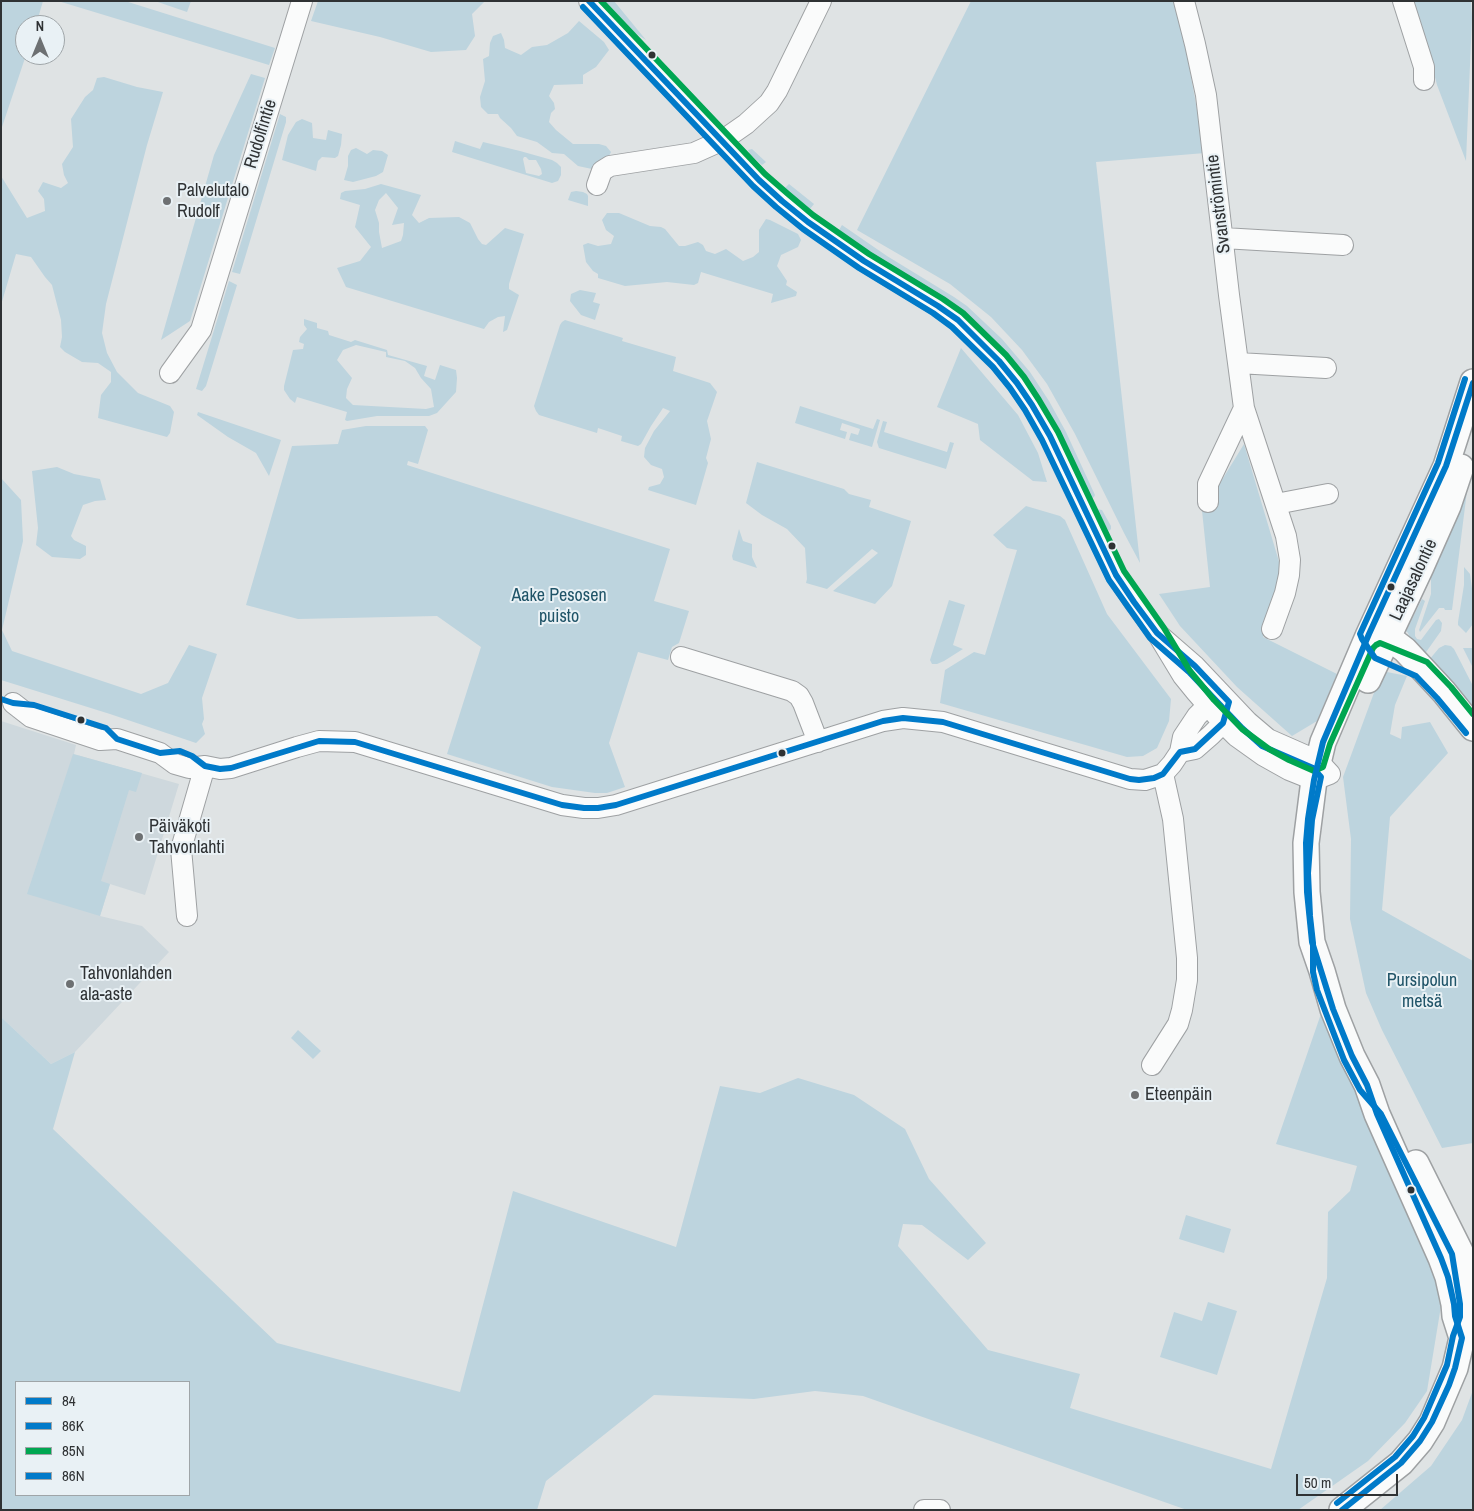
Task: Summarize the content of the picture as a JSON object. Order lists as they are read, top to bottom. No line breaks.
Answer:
{"streets":{"main road":["Laajasalontie"],"street":["Rudolfintie","Svanströmintie"]},"parks":["Aake Pesosen puisto","Pursipolun metsä"],"places":["Palvelutalo Rudolf","Päiväkoti Tahvonlahti","Tahvonlahden ala-aste","Eteenpäin"],"lines":["transit line 84","transit line 85N","transit line 86K","transit line 86N"],"legend":["84","86K","85N","86N"],"scale_bar":"50 m","north":"top"}
